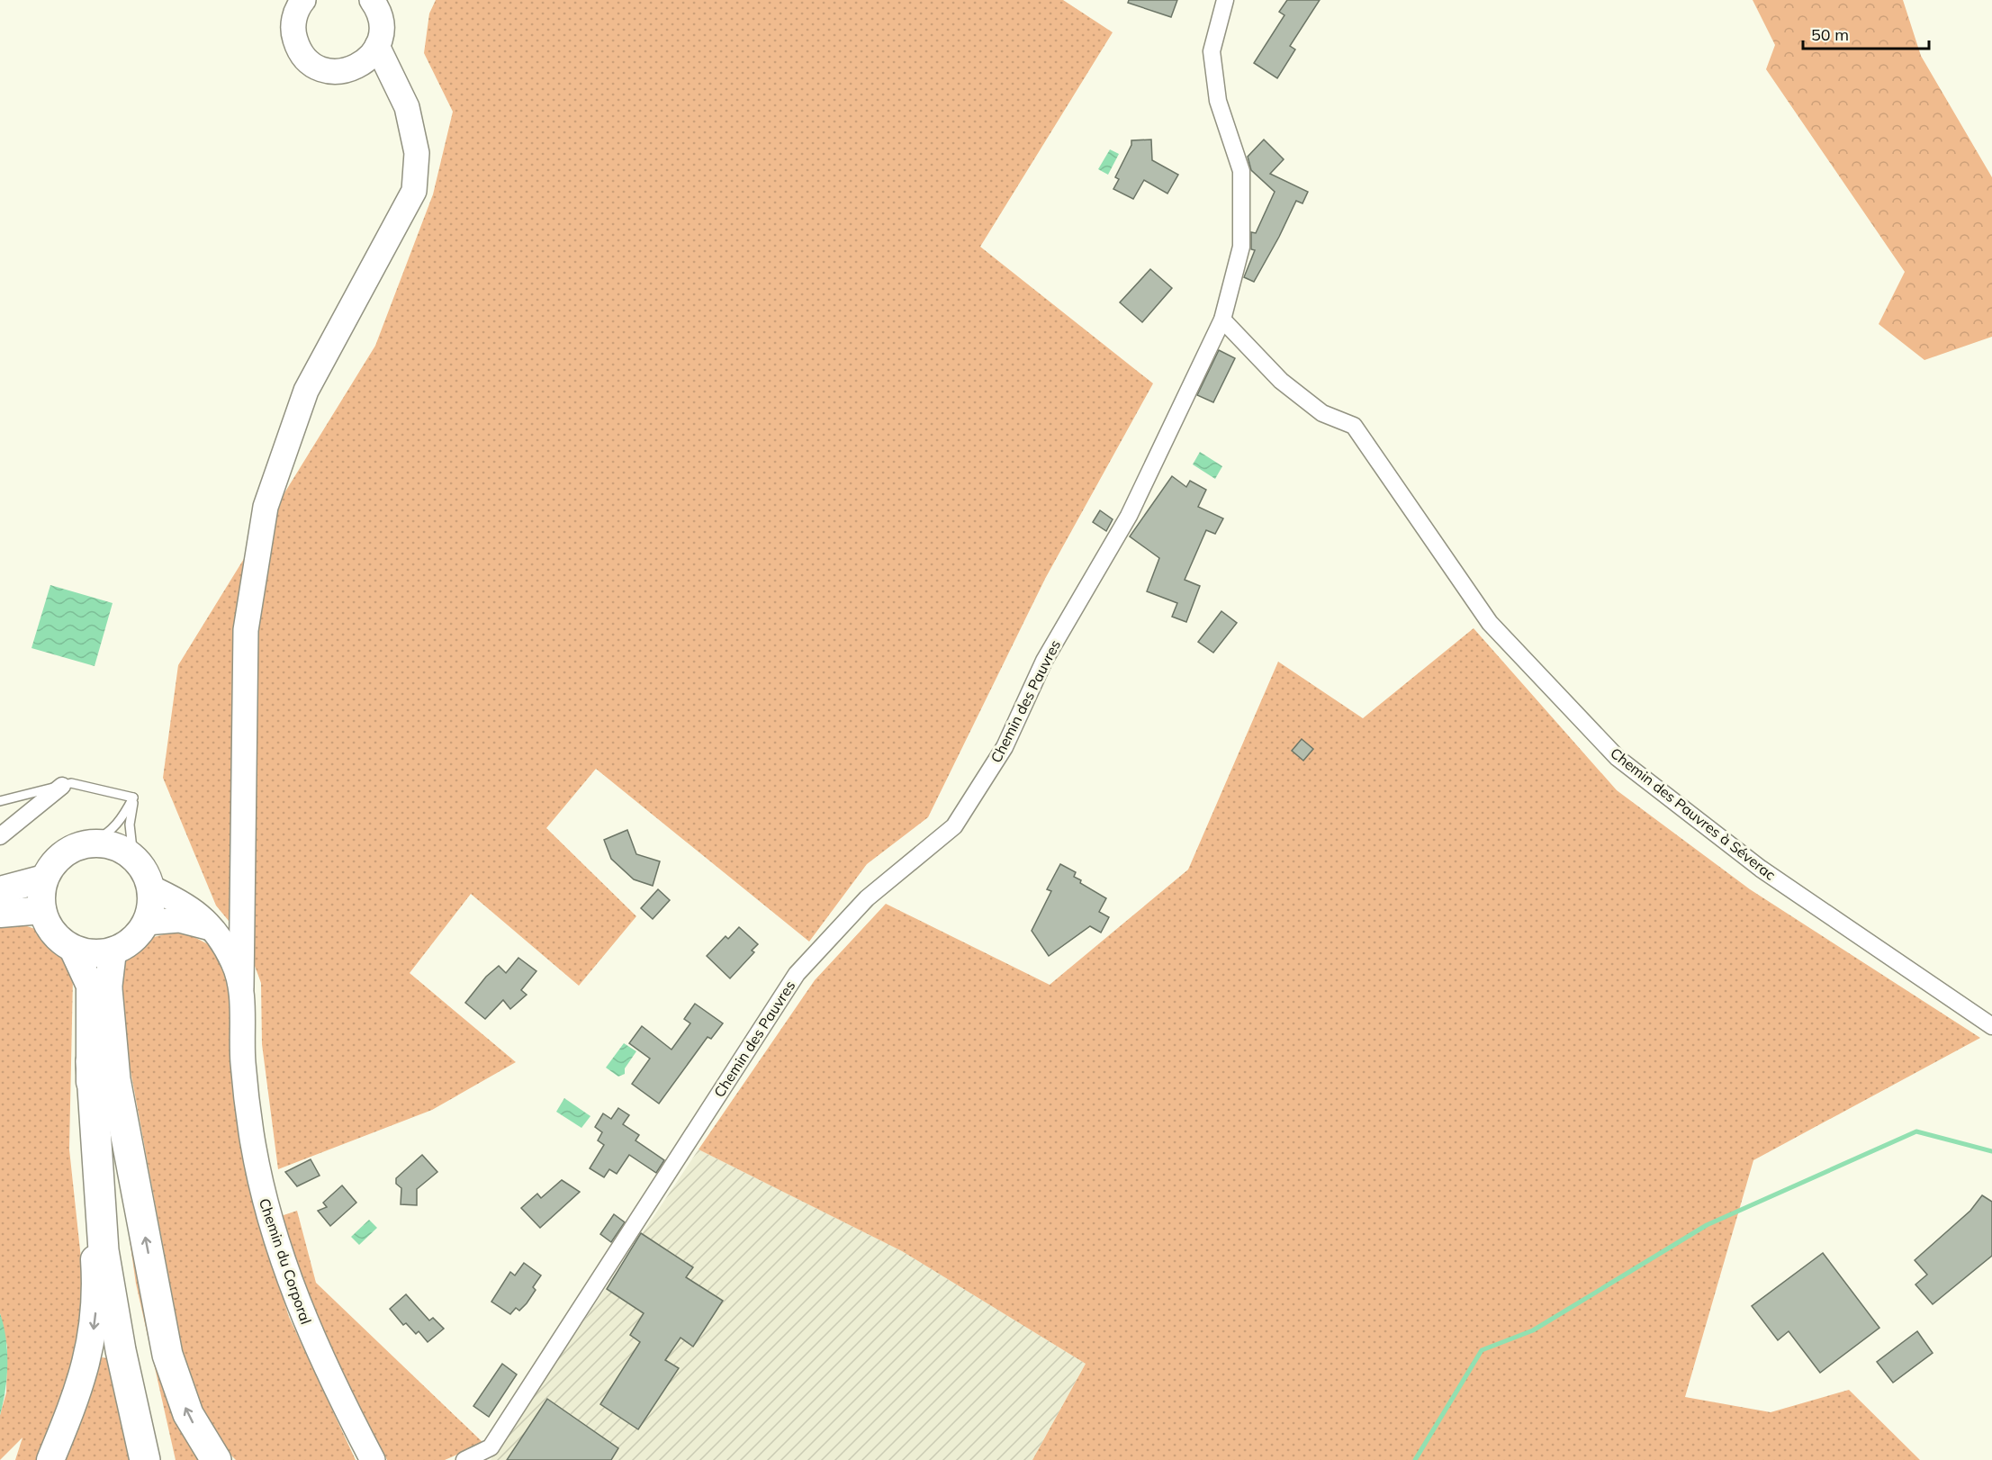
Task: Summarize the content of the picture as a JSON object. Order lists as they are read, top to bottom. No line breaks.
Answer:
{"streets":{"street":["Chemin des Pauvres","Chemin des Pauvres à Séverac","Chemin du Corporal"]},"crossings":[["Chemin des Pauvres","Chemin des Pauvres à Séverac"]],"scale_bar":"50 m"}
